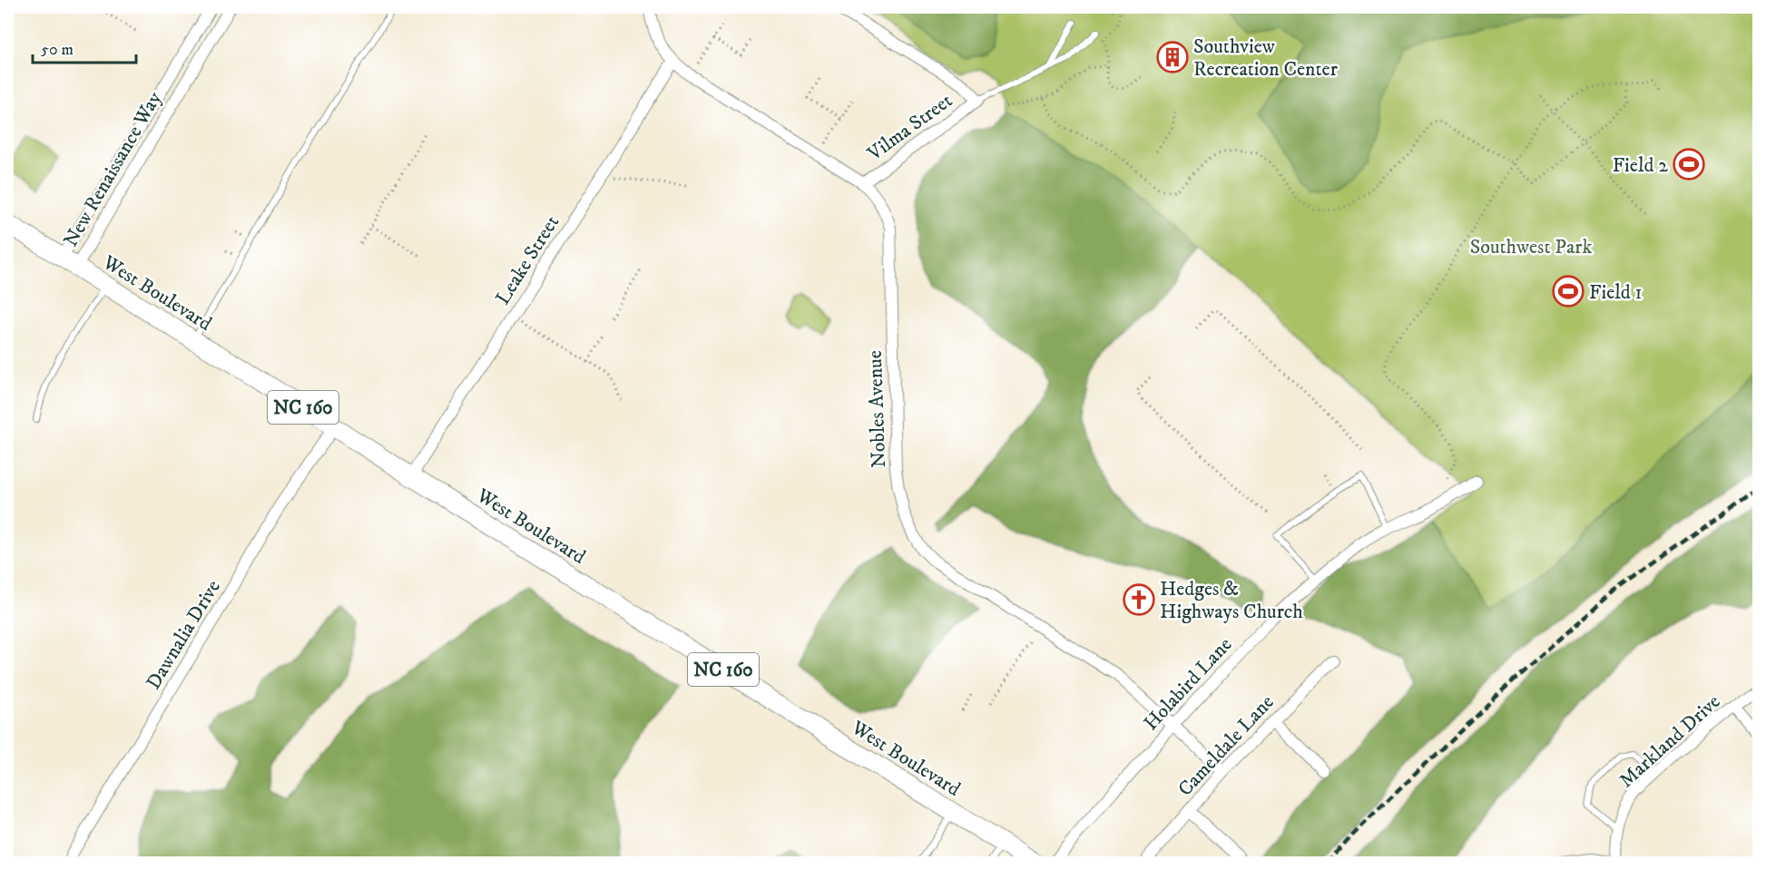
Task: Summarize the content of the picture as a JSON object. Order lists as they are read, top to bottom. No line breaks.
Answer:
{"streets":{"main road":["West Boulevard","NC 160"],"street":["Vilma Street","New Renaissance Way","Leake Street","Nobles Avenue","Dawnalia Drive","Holabird Lane","Markland Drive","Cameldale Lane"]},"crossings":[["Vilma Street","Nobles Avenue"],["New Renaissance Way","West Boulevard"],["Leake Street","West Boulevard"],["Leake Street","Nobles Avenue"],["West Boulevard","Dawnalia Drive"],["Nobles Avenue","Holabird Lane"],["Nobles Avenue","Cameldale Lane"]],"parks":["Southwest Park"],"places":{"building":["Southview Recreation Center"],"sports":["Field 2","Field 1"],"church":["Hedges & Highways Church"]},"scale_bar":"50 m"}
